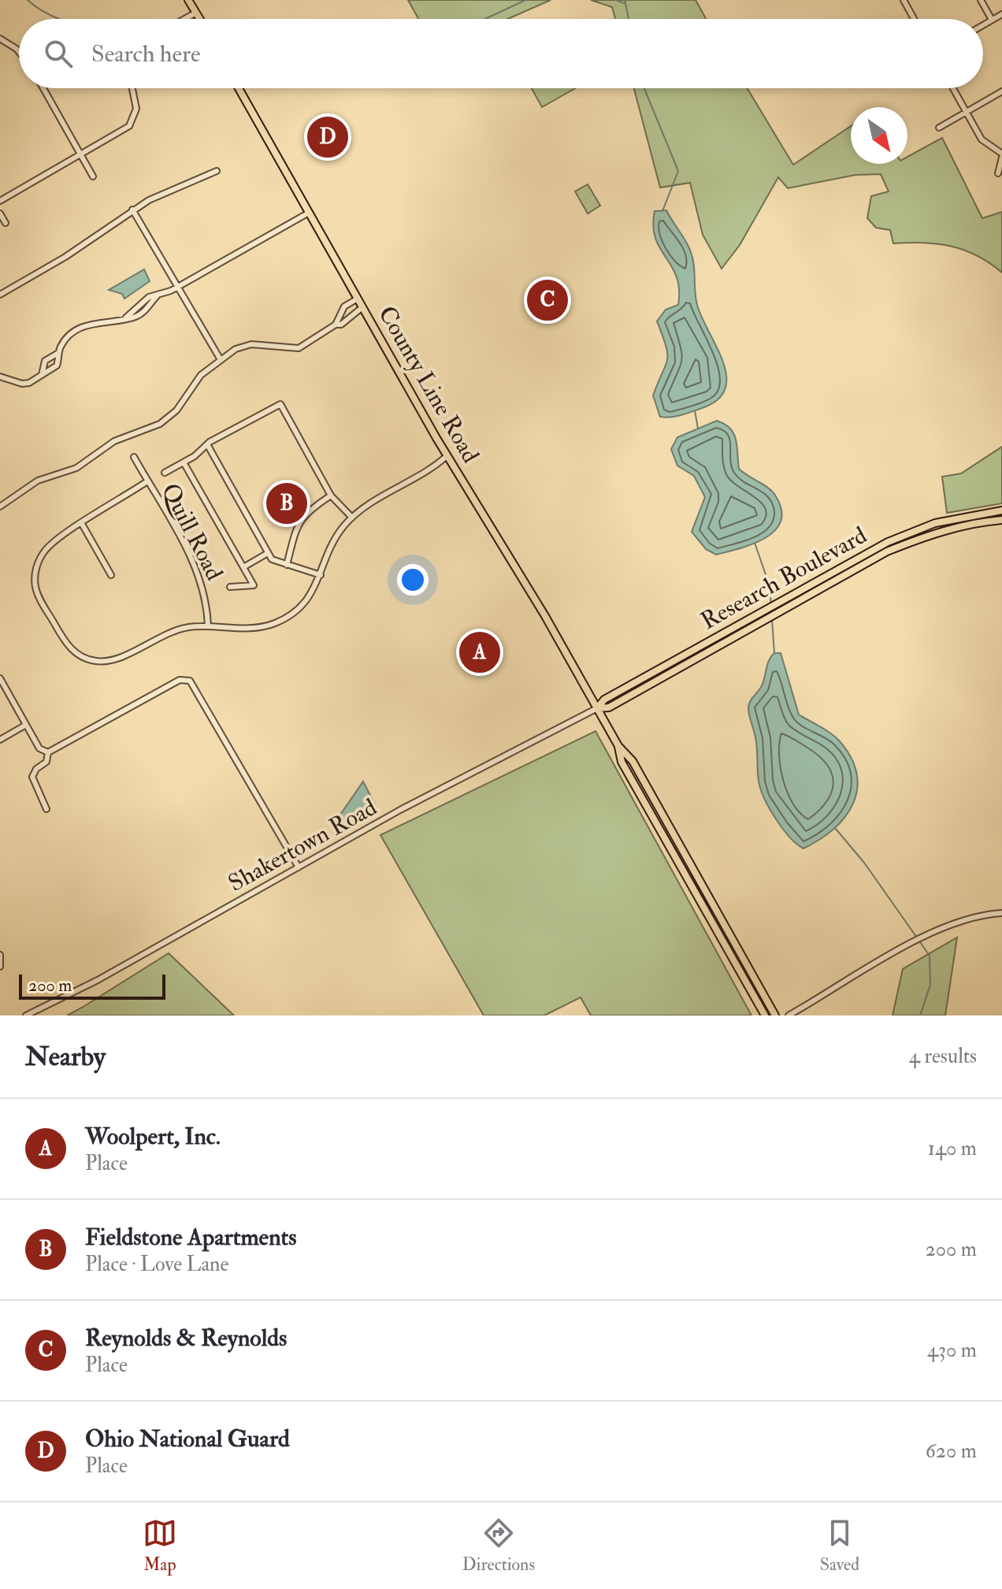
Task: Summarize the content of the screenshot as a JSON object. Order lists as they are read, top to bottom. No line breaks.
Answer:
{"streets":{"main road":["County Line Road","Research Boulevard"],"street":["Quill Road","Shakertown Road"]},"crossings":[["County Line Road","Research Boulevard"],["County Line Road","Shakertown Road"],["Research Boulevard","Shakertown Road"]],"scale_bar":"200 m","north":"bottom right","page":{"search":"Search here","pins":["D","C","B","A"],"scale":"200 m","heading":["Nearby","4 results"],"list":[{"mark":"A","name":"Woolpert, Inc.","note":"Place","value":"140 m"},{"mark":"B","name":"Fieldstone Apartments","note":"Place · Love Lane","value":"200 m"},{"mark":"C","name":"Reynolds & Reynolds","note":"Place","value":"430 m"},{"mark":"D","name":"Ohio National Guard","note":"Place","value":"620 m"}],"nav":["Map","Directions","Saved"]}}
